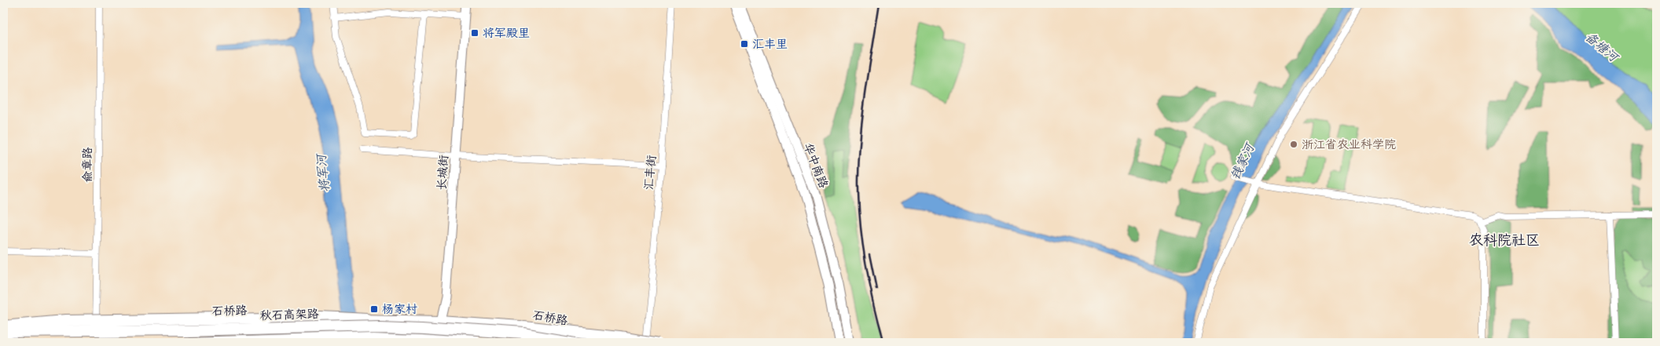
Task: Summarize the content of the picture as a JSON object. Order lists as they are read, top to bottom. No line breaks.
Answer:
{"streets":{"highway":["秋石高架路"],"main road":["华中南路","长城街","石桥路"],"street":["俞章路","汇丰街"]},"crossings":[["俞章路","石桥路"],["长城街","石桥路"]],"districts":["农科院社区"],"water":["备塘河","钱家河","将军河"],"places":{"transit":["将军殿里","汇丰里","杨家村"],"other":["浙江省农业科学院"]}}
